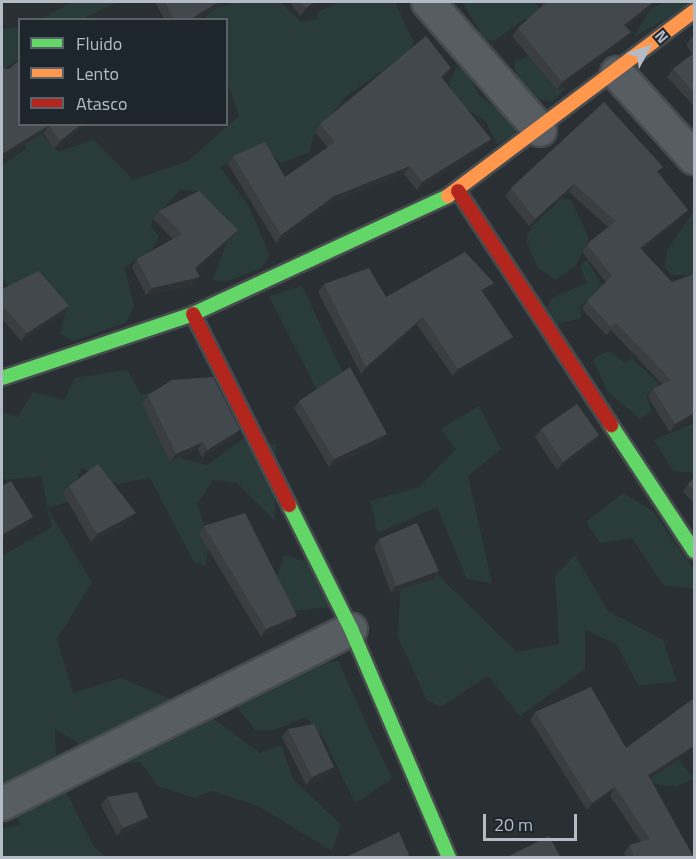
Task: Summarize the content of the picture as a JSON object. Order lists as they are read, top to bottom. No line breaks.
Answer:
{"legend":["Fluido","Lento","Atasco"],"scale_bar":"20 m","north":"top right"}
